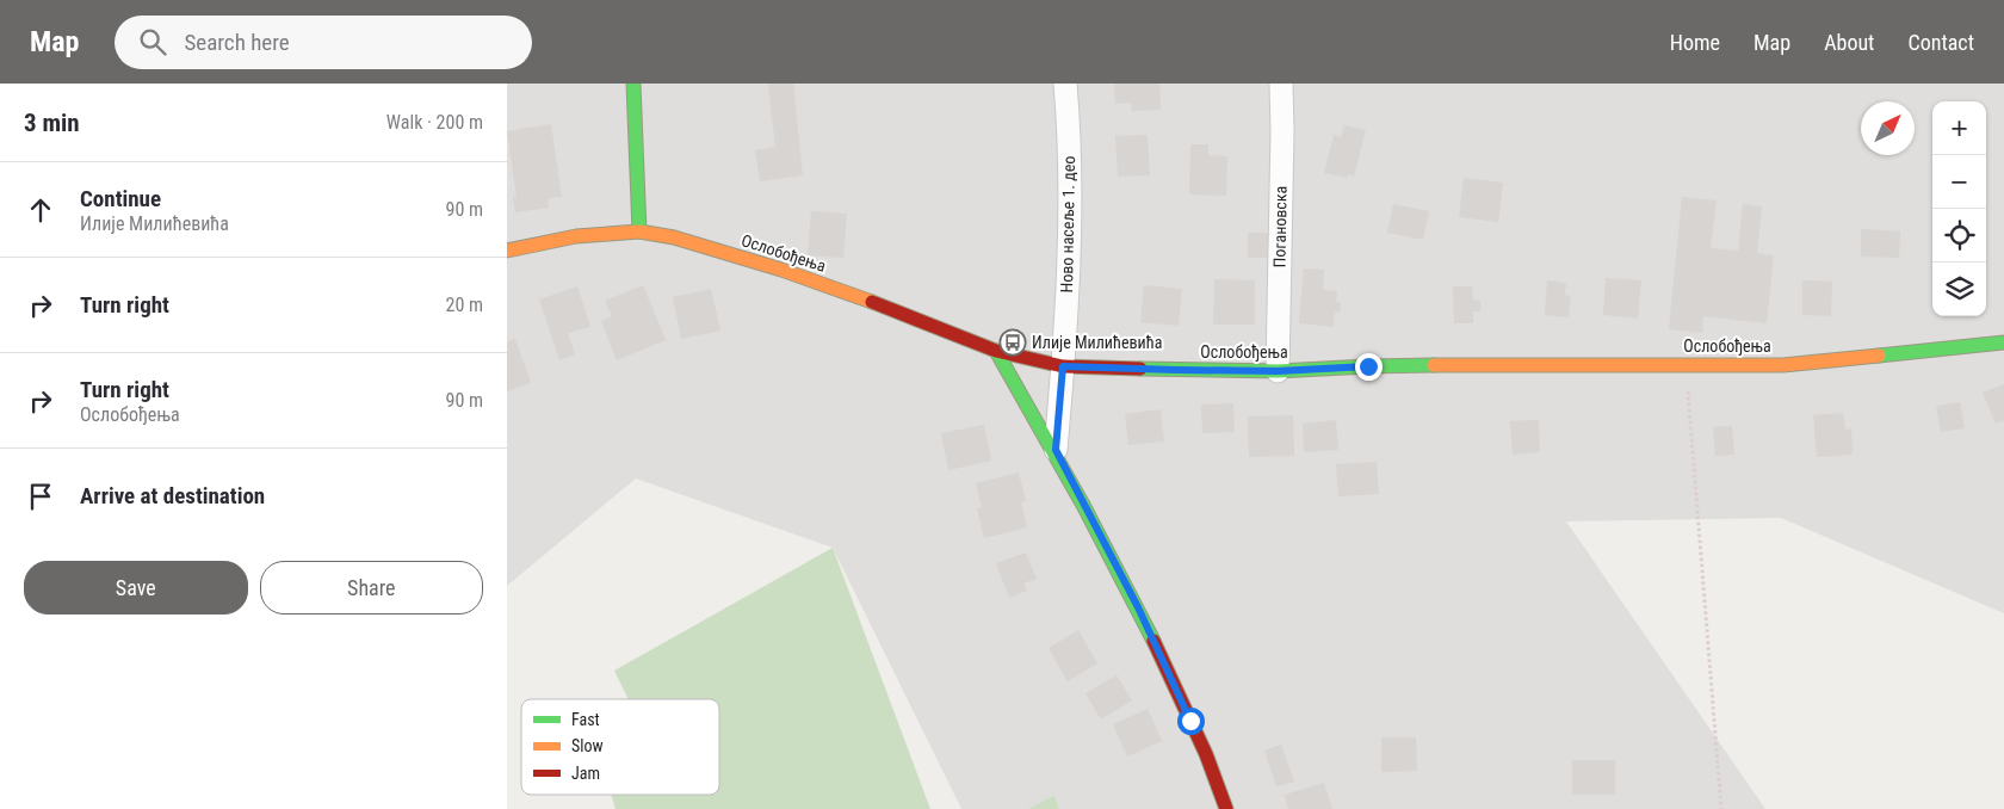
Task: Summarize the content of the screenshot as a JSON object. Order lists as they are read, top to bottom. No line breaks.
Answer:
{"streets":{"street":["Ново насеље 1. део","Погановска","Ослобођења"]},"crossings":[["Ново насеље 1. део","Ослобођења"],["Погановска","Ослобођења"]],"places":{"bus stop":["Илије Милићевића"]},"legend":["Fast","Slow","Jam"],"north":"top right","page":{"header":"Map","search":"Search here","nav":["Home","Map","About","Contact"],"heading":["3 min","Walk · 200 m"],"map_buttons":["+","−"],"list":[["Continue","Илије Милићевића","90 m"],["Turn right","20 m"],["Turn right","Ослобођења","90 m"],"Arrive at destination"],"buttons":["Save","Share"]}}
